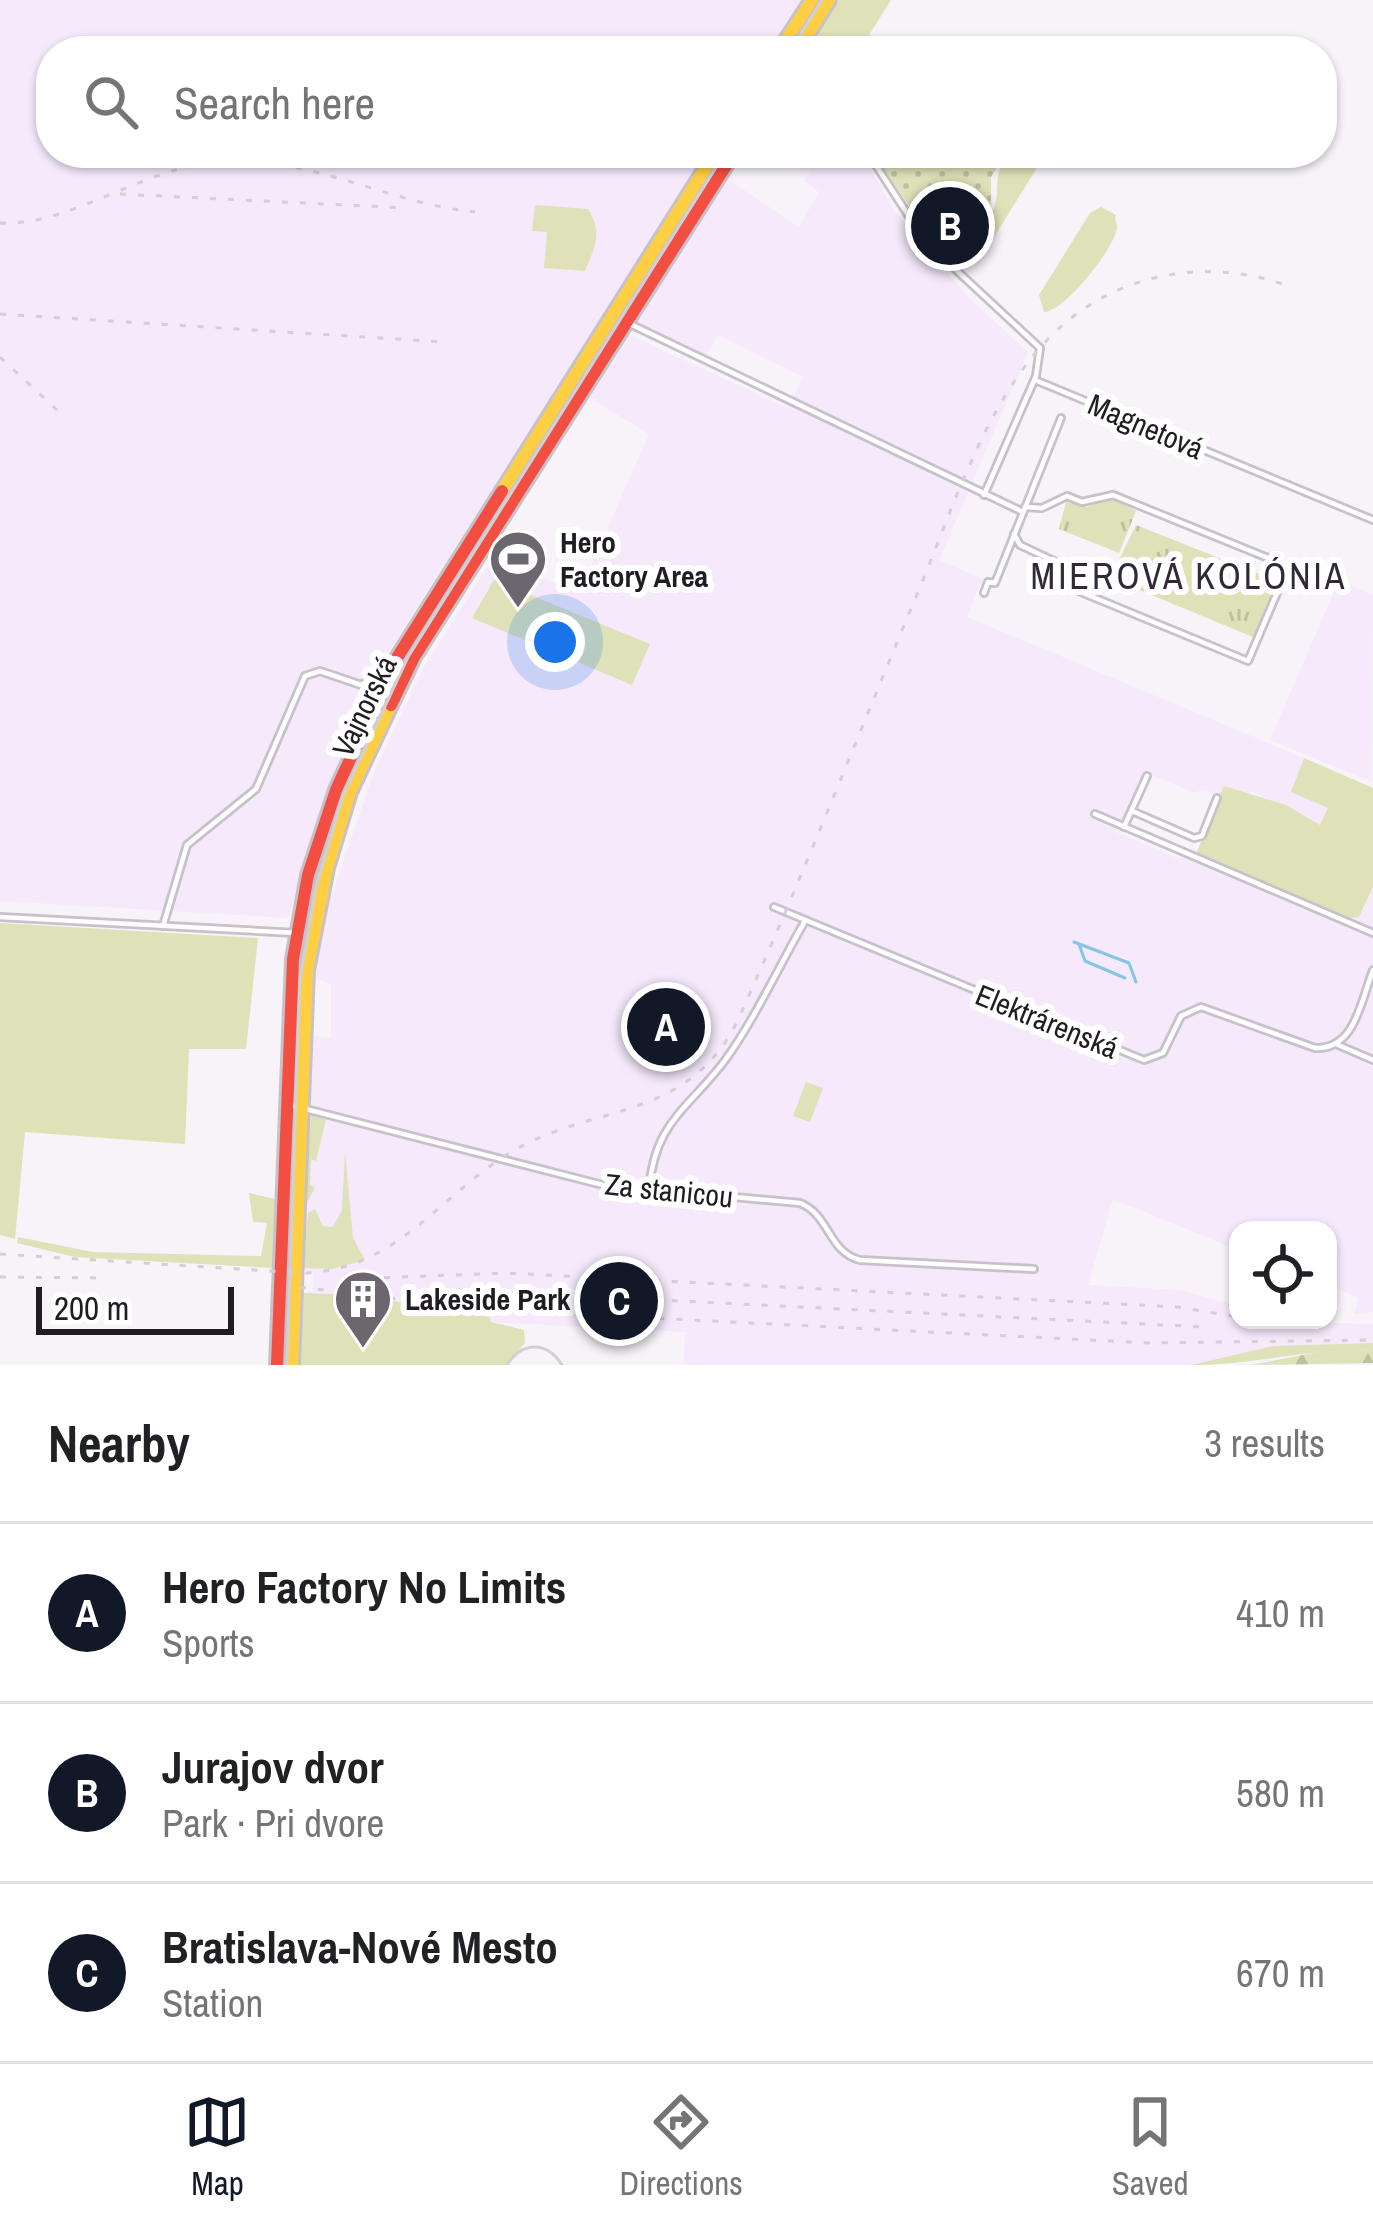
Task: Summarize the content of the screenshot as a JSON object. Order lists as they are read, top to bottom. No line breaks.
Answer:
{"streets":{"main road":["Vajnorská"],"street":["Magnetová","Elektrárenská","Za stanicou"]},"crossings":[["Vajnorská","Za stanicou"]],"districts":["MIEROVÁ KOLÓNIA"],"places":{"sports":["Hero Factory Area"],"building":["Lakeside Park"]},"scale_bar":"200 m","page":{"search":"Search here","pins":["B","A","C"],"scale":"200 m","heading":["Nearby","3 results"],"list":[{"mark":"A","name":"Hero Factory No Limits","note":"Sports","value":"410 m"},{"mark":"B","name":"Jurajov dvor","note":"Park · Pri dvore","value":"580 m"},{"mark":"C","name":"Bratislava-Nové Mesto","note":"Station","value":"670 m"}],"nav":["Map","Directions","Saved"]}}
